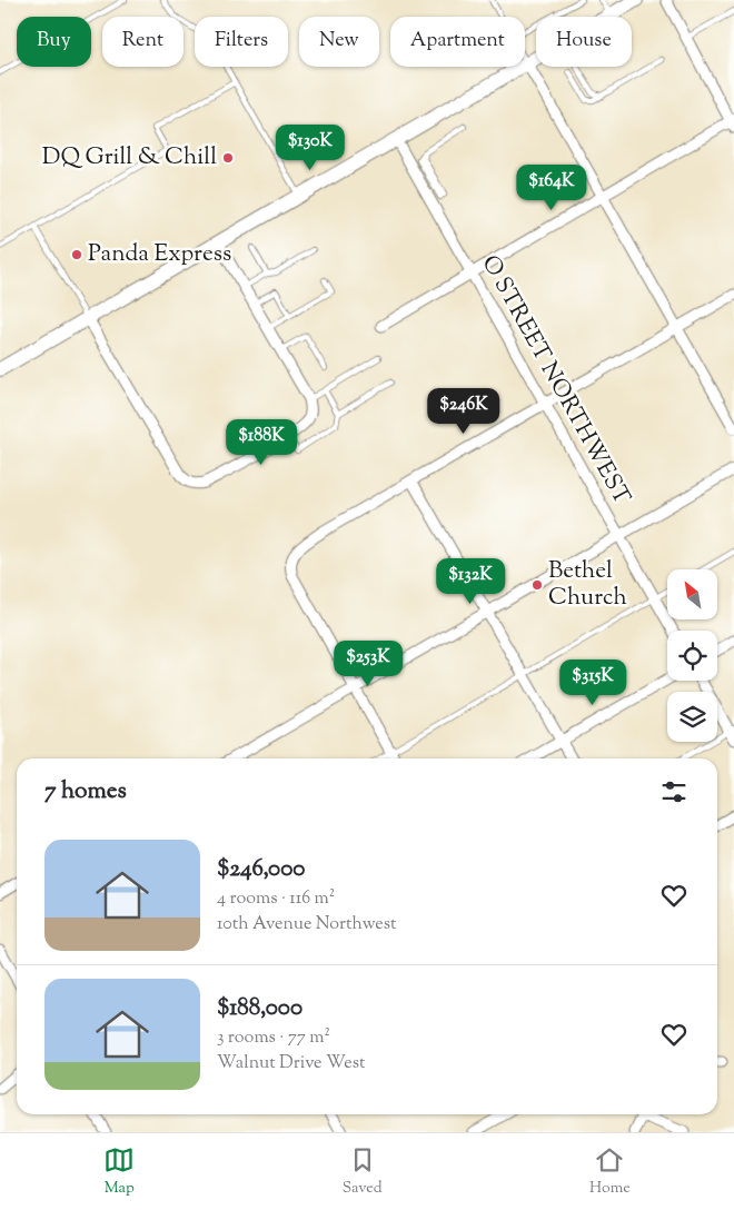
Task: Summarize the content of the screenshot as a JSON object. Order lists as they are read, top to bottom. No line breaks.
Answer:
{"streets":{"street":["O STREET NORTHWEST"]},"places":["DQ Grill & Chill","Panda Express","Bethel Church"],"north":"top left","page":{"chip":["Buy","Rent","Filters","New","Apartment","House"],"price":["$130K","$164K","$246K","$188K","$132K","$253K","$315K"],"heading":"7 homes","list":[{"name":"$246,000","note":"4 rooms · 116 m² · 10th Avenue Northwest"},{"name":"$188,000","note":"3 rooms · 77 m² · Walnut Drive West"}],"tabs":["Map","Saved","Home"]}}
